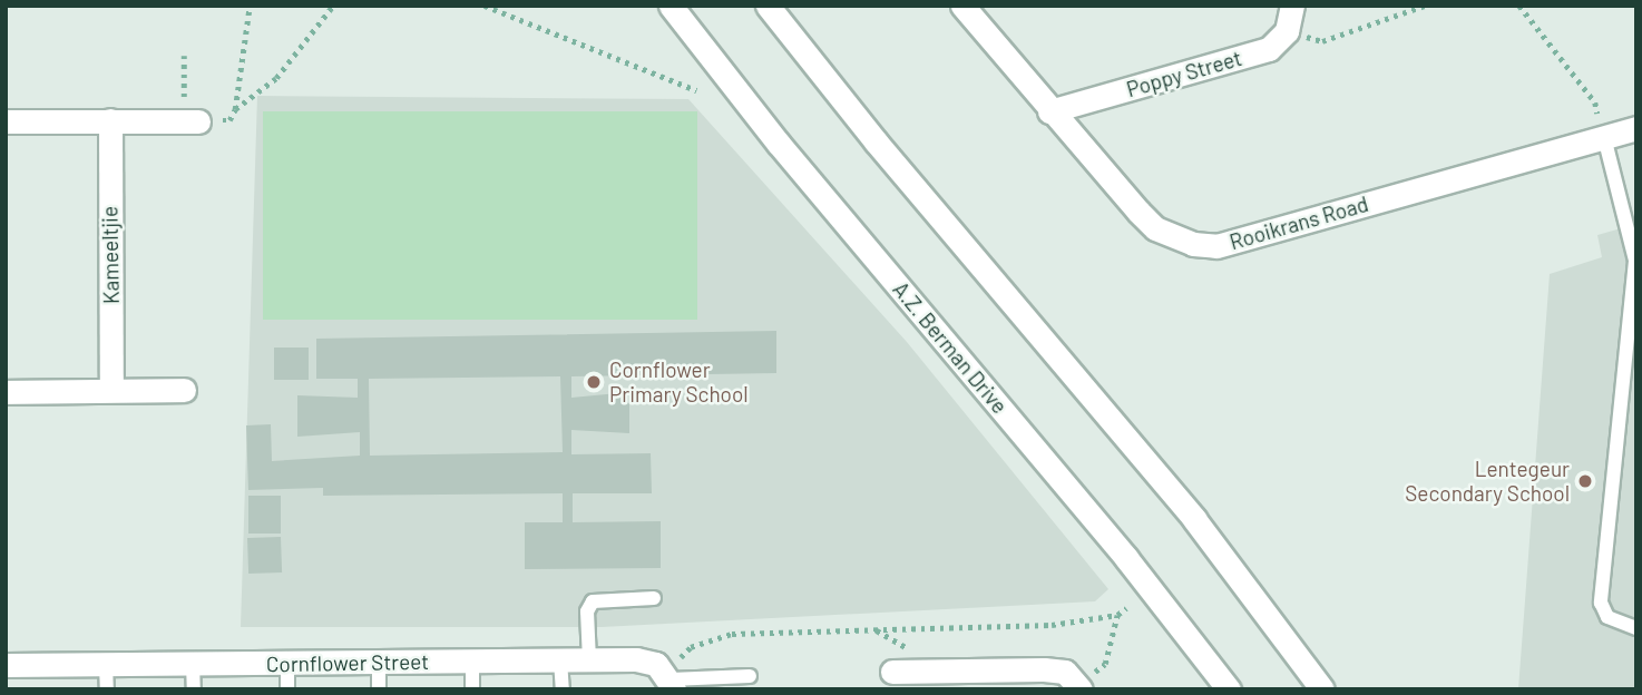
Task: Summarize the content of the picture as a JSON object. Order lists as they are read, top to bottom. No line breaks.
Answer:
{"streets":{"street":["Poppy Street","Rooikrans Road","Kameeltjie","A.Z. Berman Drive","Cornflower Street"]},"crossings":[["Poppy Street","Rooikrans Road"]],"places":["Cornflower Primary School","Lentegeur Secondary School"]}
